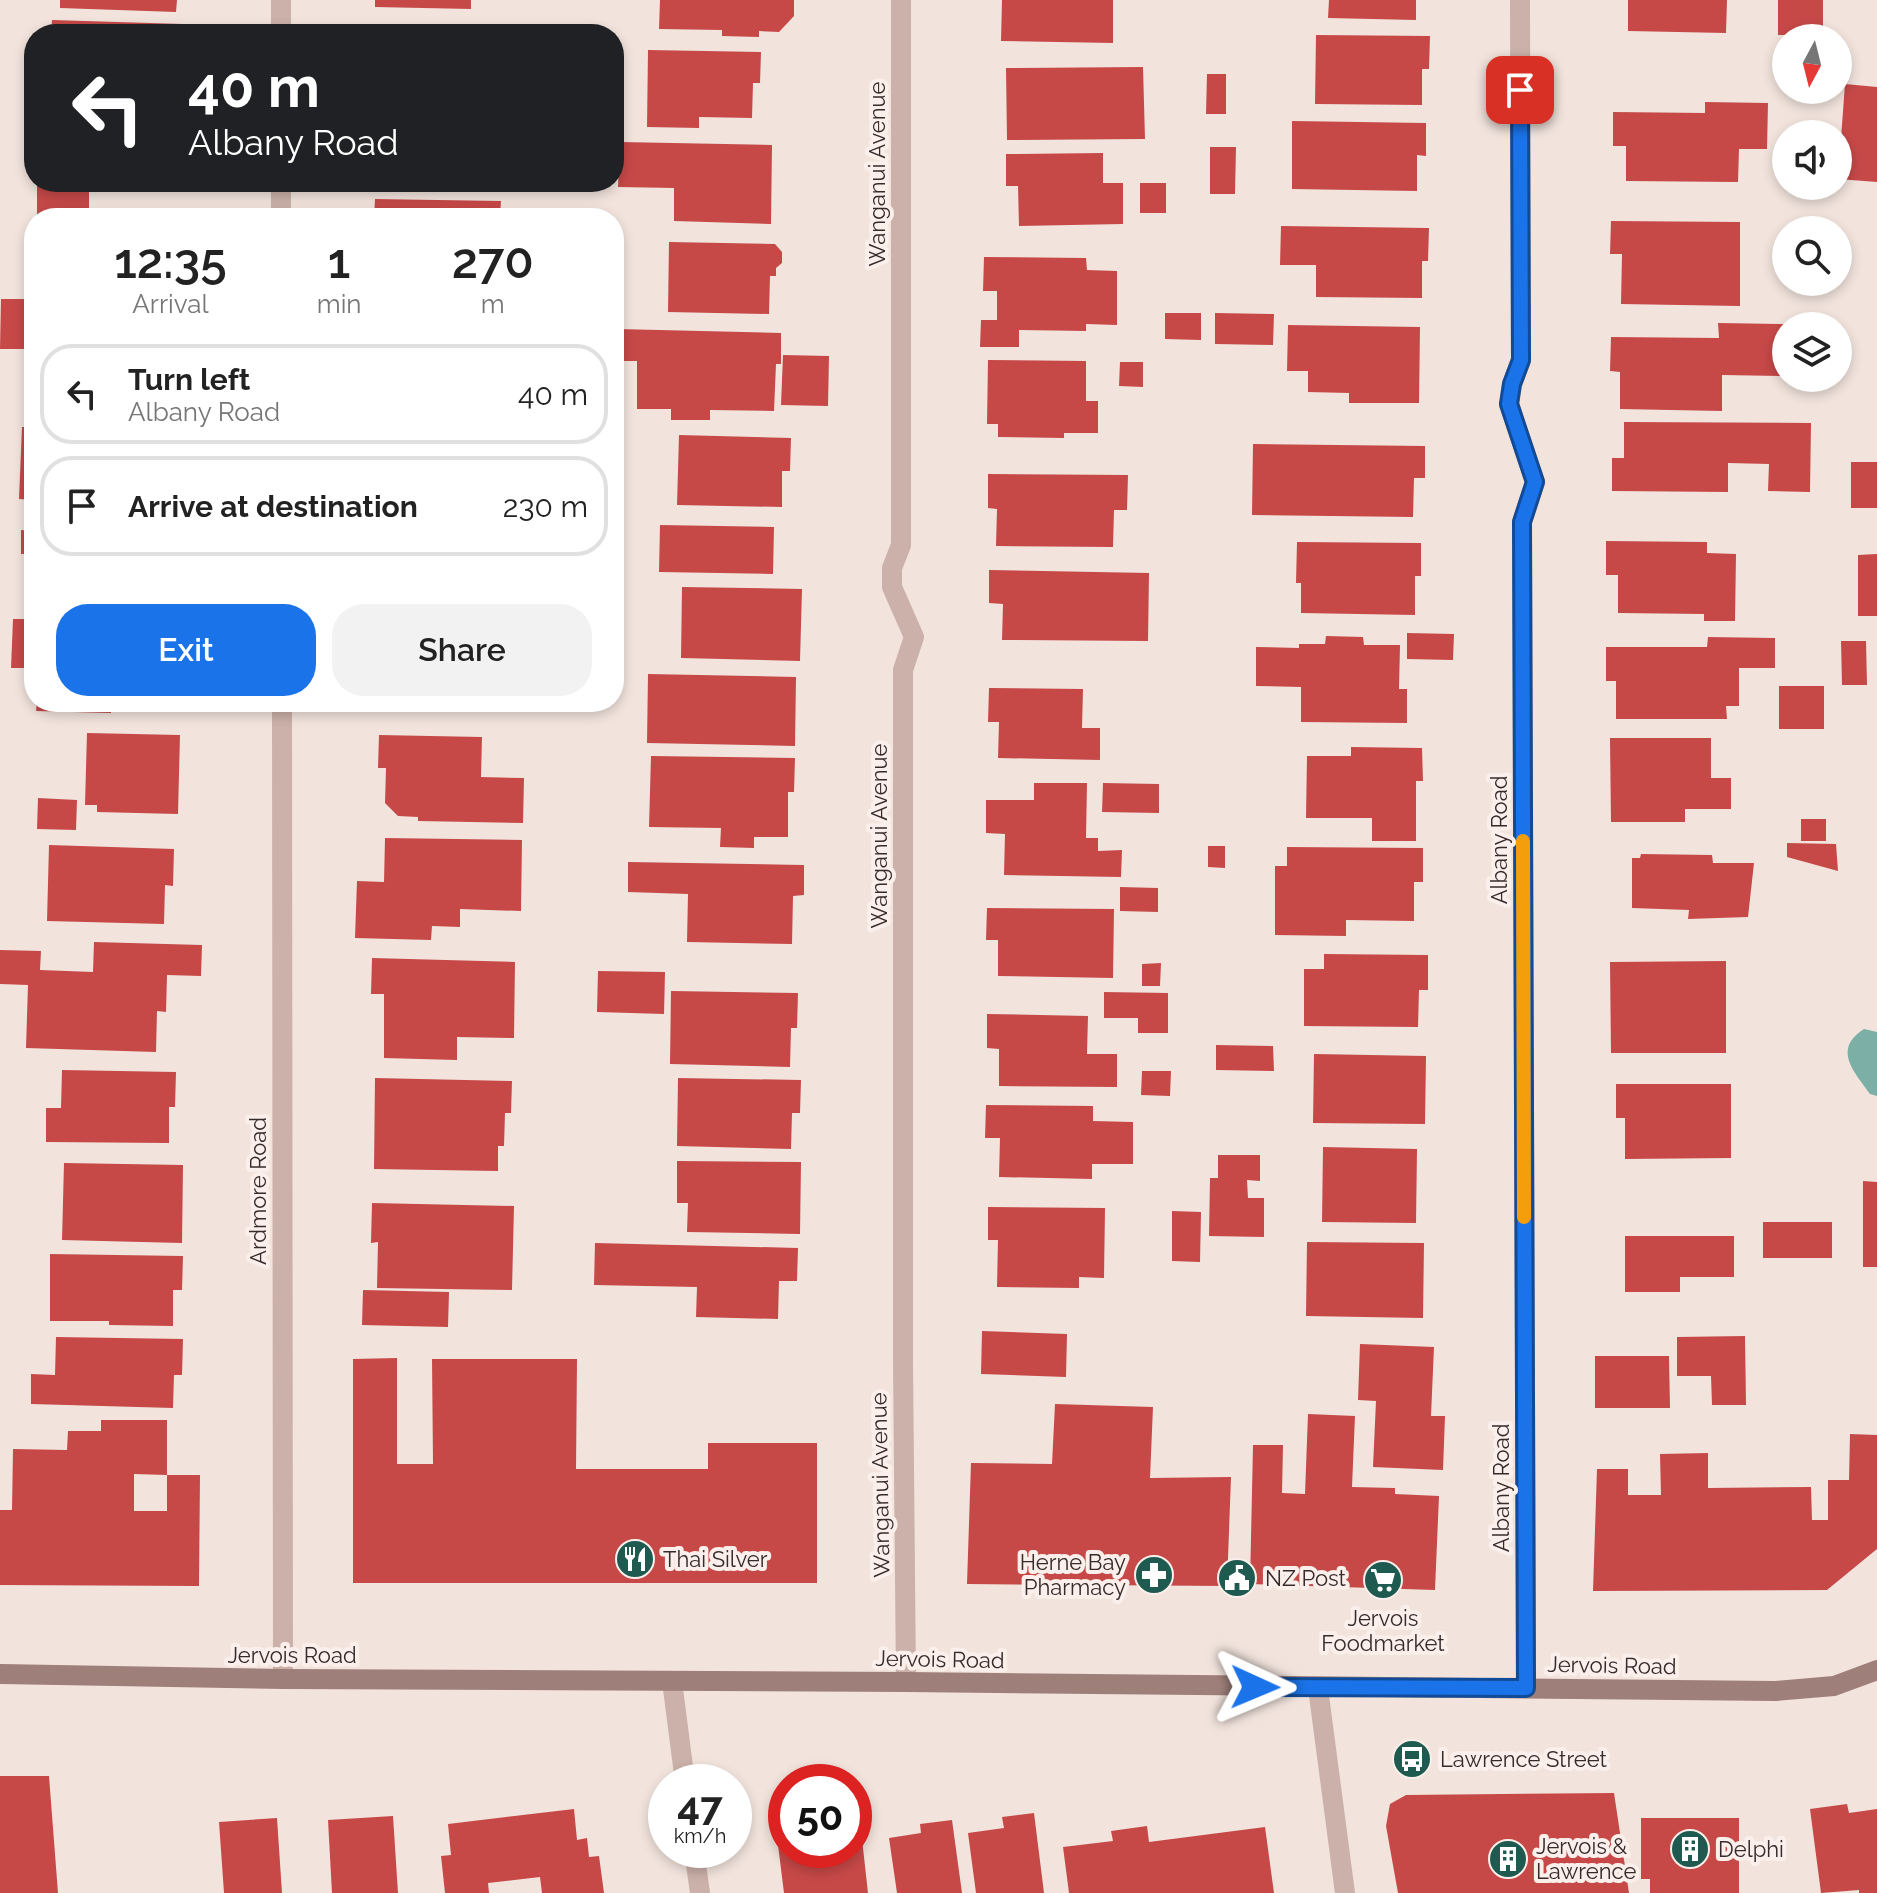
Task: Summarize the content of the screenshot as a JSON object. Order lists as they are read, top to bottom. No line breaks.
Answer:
{"streets":{"main road":["Jervois Road"],"street":["Wanganui Avenue","Albany Road","Ardmore Road"]},"crossings":[["Wanganui Avenue","Jervois Road"],["Albany Road","Jervois Road"],["Ardmore Road","Jervois Road"]],"places":{"restaurant":["Thai Silver"],"pharmacy":["Herne Bay Pharmacy"],"public building":["NZ Post"],"supermarket":["Jervois Foodmarket"],"bus stop":["Lawrence Street"],"building":["Delphi","Jervois & Lawrence"]},"north":"bottom","page":{"turn":["40 m","Albany Road"],"eta":["12:35","Arrival","1","min","270","m"],"list":[{"name":"Turn left","note":"Albany Road","value":"40 m"},{"name":"Arrive at destination","value":"230 m"}],"buttons":["Exit","Share"],"speed":"47 km/h","limit":"50"}}
